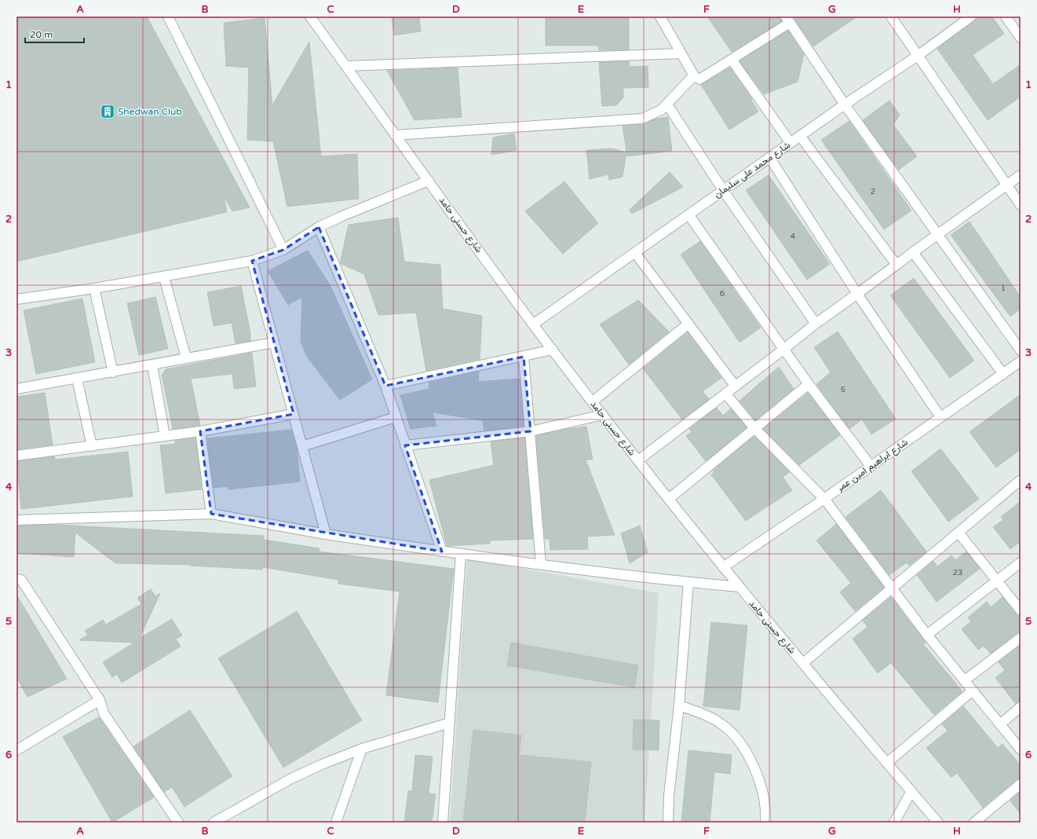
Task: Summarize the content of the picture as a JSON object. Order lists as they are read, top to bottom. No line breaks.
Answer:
{"streets":{"street":["شارع محمد على سليمان","شارع حسنى حامد","شارع ابراهيم امين عمر"]},"crossings":[["شارع محمد على سليمان","شارع حسنى حامد"],["شارع حسنى حامد","شارع ابراهيم امين عمر"]],"places":{"building":["Shedwan Club"]},"house_numbers":["2","4","1","6","5","23"],"scale_bar":"20 m","grid":{"columns":["A","B","C","D","E","F","G","H"],"rows":["1","2","3","4","5","6"]}}
